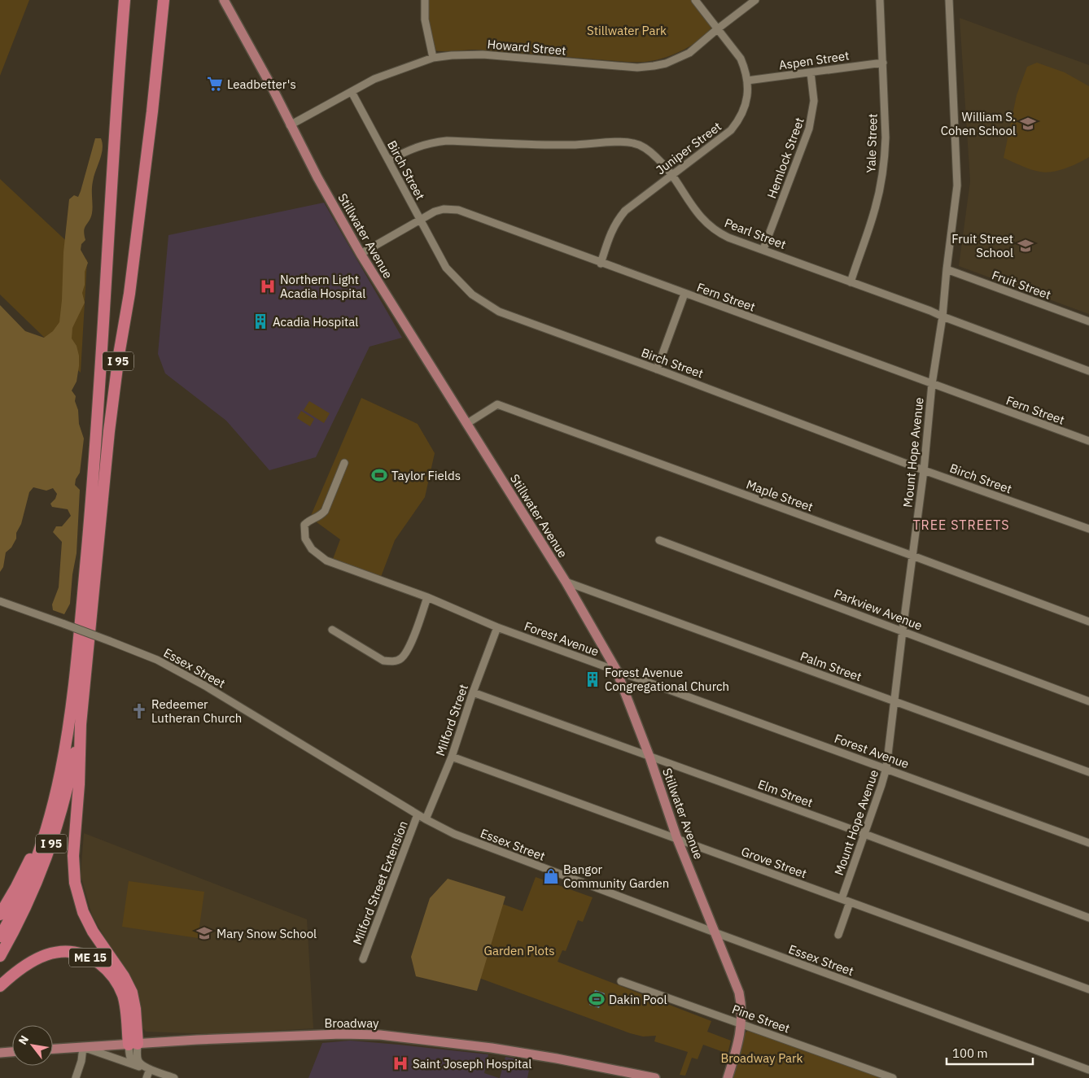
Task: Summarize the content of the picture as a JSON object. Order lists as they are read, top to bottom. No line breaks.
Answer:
{"streets":{"highway":["I 95","ME 15"],"main road":["Stillwater Avenue","Broadway"],"street":["Howard Street","Aspen Street","Yale Street","Juniper Street","Hemlock Street","Birch Street","Pearl Street","Fruit Street","Fern Street","Mount Hope Avenue","Maple Street","Parkview Avenue","Forest Avenue","Palm Street","Essex Street","Milford Street","Elm Street","Grove Street","Milford Street Extension","Pine Street"]},"crossings":[["Howard Street","Juniper Street"],["Howard Street","Birch Street"],["Howard Street","Stillwater Avenue"],["Aspen Street","Yale Street"],["Aspen Street","Juniper Street"],["Aspen Street","Hemlock Street"],["Yale Street","Pearl Street"],["Juniper Street","Pearl Street"],["Juniper Street","Fern Street"],["Hemlock Street","Pearl Street"],["Birch Street","Pearl Street"],["Birch Street","Fern Street"],["Birch Street","Mount Hope Avenue"],["Pearl Street","Mount Hope Avenue"],["Stillwater Avenue","Fern Street"],["Stillwater Avenue","Maple Street"],["Stillwater Avenue","Forest Avenue"],["Stillwater Avenue","Palm Street"],["Stillwater Avenue","Essex Street"],["Stillwater Avenue","Elm Street"],["Stillwater Avenue","Grove Street"],["Stillwater Avenue","Pine Street"],["Fruit Street","Mount Hope Avenue"],["Fern Street","Mount Hope Avenue"],["Mount Hope Avenue","Maple Street"],["Mount Hope Avenue","Parkview Avenue"],["Mount Hope Avenue","Forest Avenue"],["Mount Hope Avenue","Palm Street"],["Mount Hope Avenue","Elm Street"],["Mount Hope Avenue","Grove Street"],["Forest Avenue","Milford Street"],["Essex Street","Milford Street"],["Essex Street","Milford Street Extension"],["Milford Street","Elm Street"],["Milford Street","Grove Street"],["ME 15","Broadway"]],"districts":["TREE STREETS"],"parks":["Stillwater Park","Garden Plots","Broadway Park"],"places":{"supermarket":["Leadbetter's"],"school or university":["William S. Cohen School","Fruit Street School","Mary Snow School"],"hospital":["Northern Light Acadia Hospital","Saint Joseph Hospital"],"building":["Acadia Hospital","Forest Avenue Congregational Church"],"sports":["Taylor Fields","Dakin Pool"],"church":["Redeemer Lutheran Church"],"shop":["Bangor Community Garden"]},"scale_bar":"100 m","north":"top left"}
